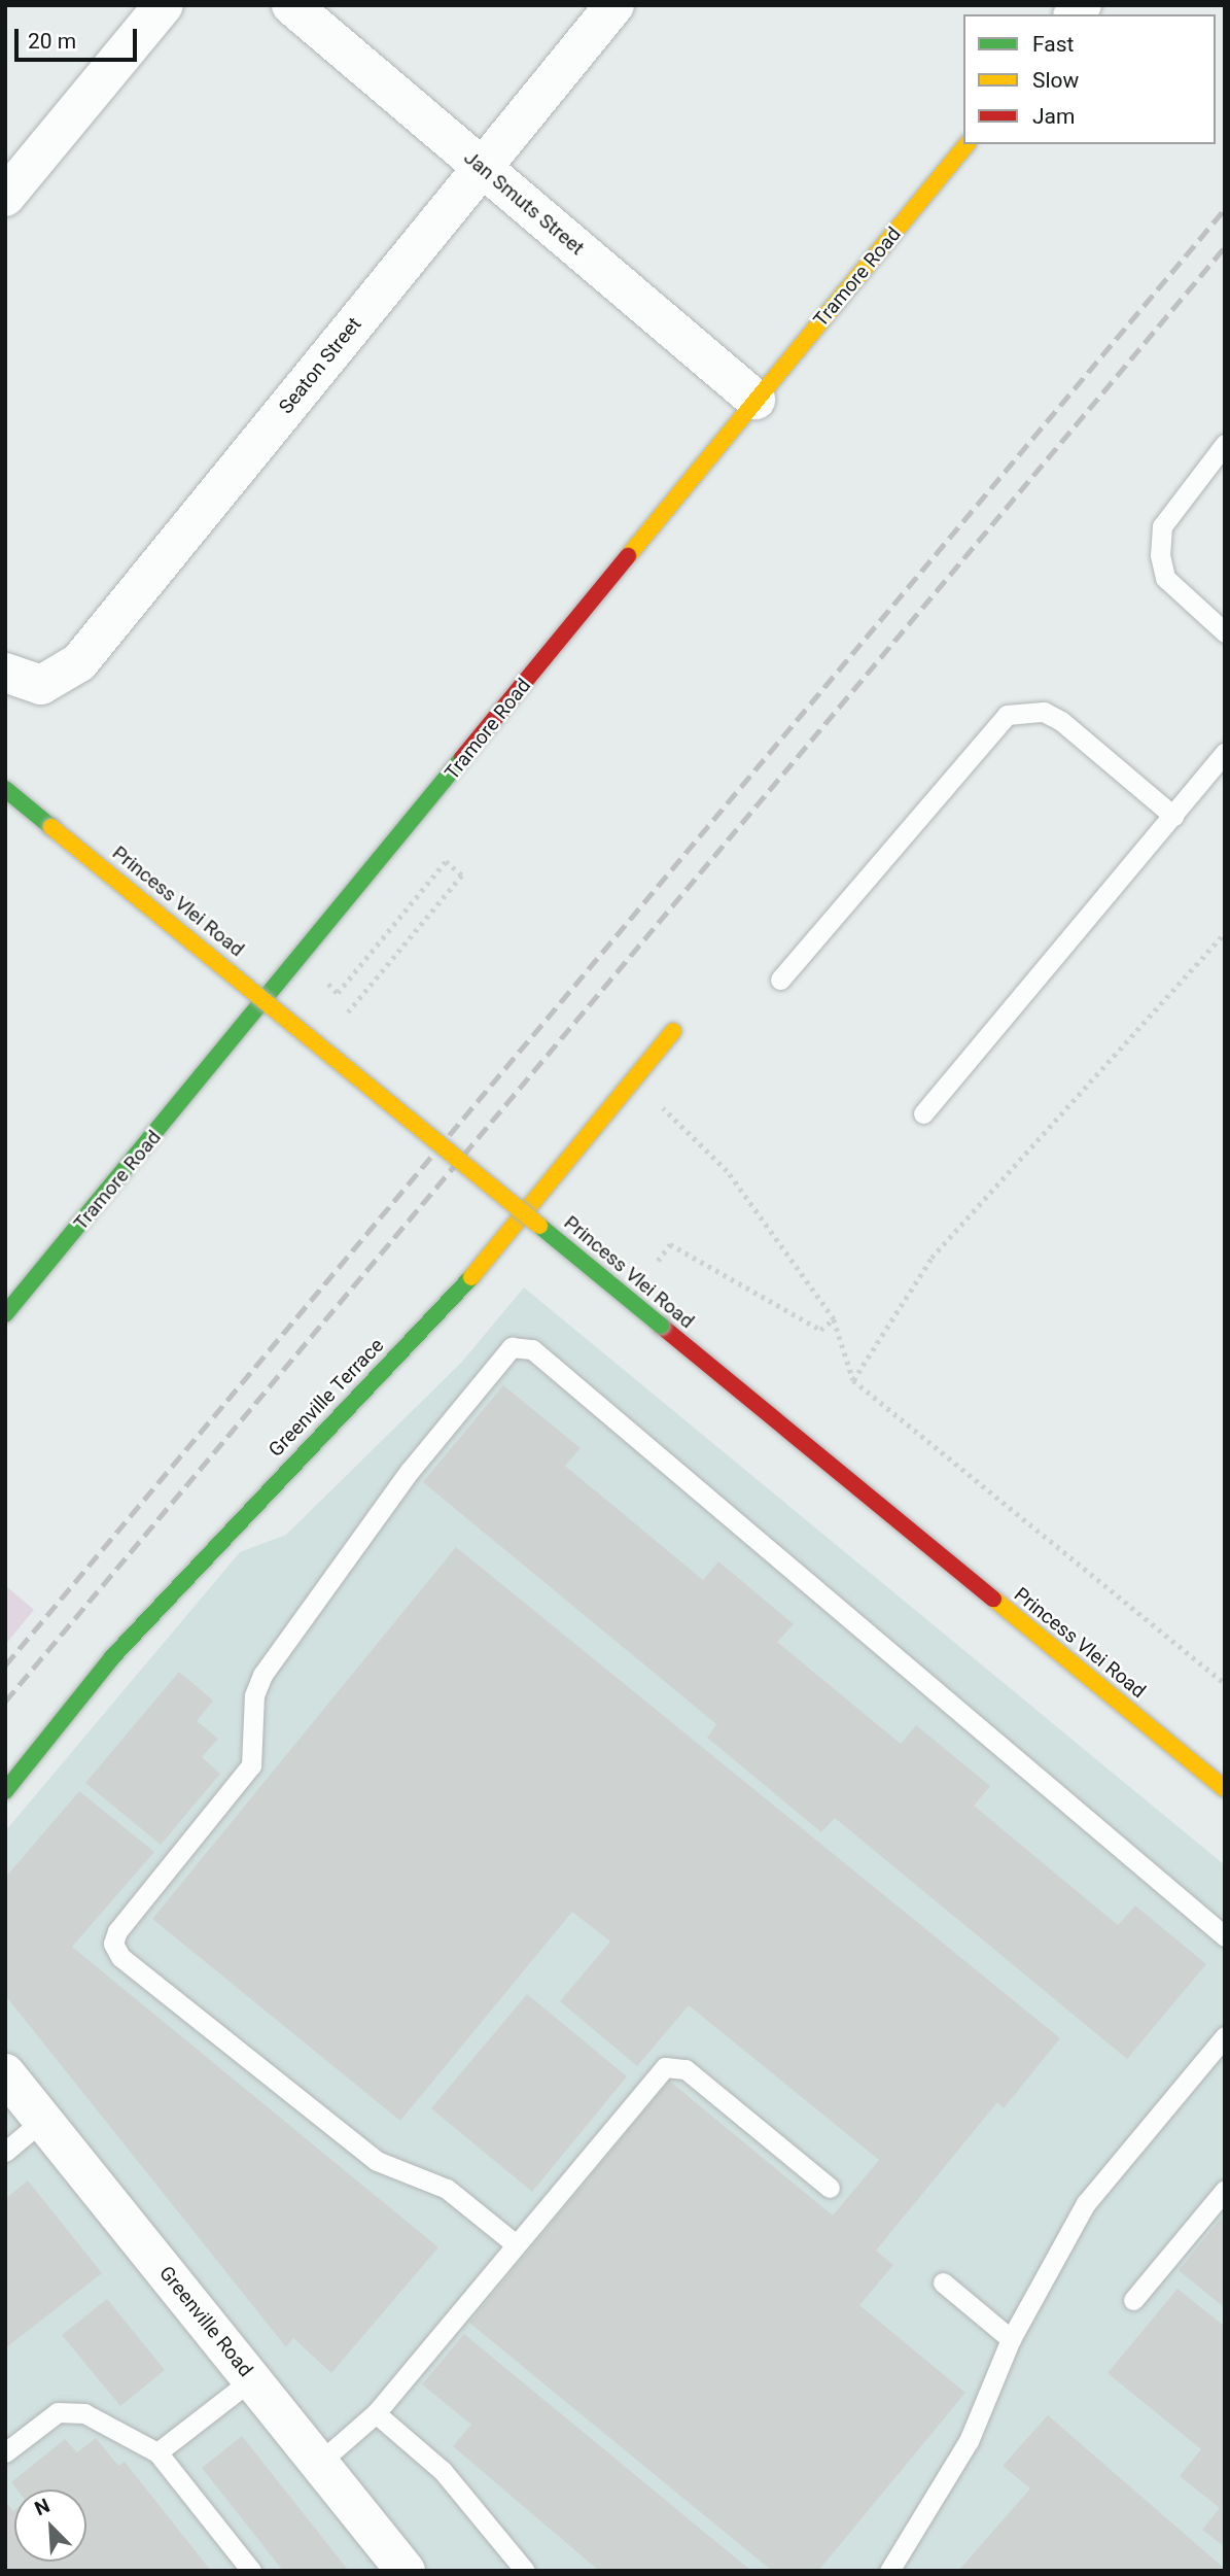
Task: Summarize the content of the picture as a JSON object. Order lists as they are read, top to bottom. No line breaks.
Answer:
{"streets":{"street":["Jan Smuts Street","Tramore Road","Seaton Street","Princess Vlei Road","Greenville Terrace","Greenville Road"]},"crossings":[["Jan Smuts Street","Tramore Road"],["Jan Smuts Street","Seaton Street"]],"legend":["Fast","Slow","Jam"],"scale_bar":"20 m","north":"top left"}
